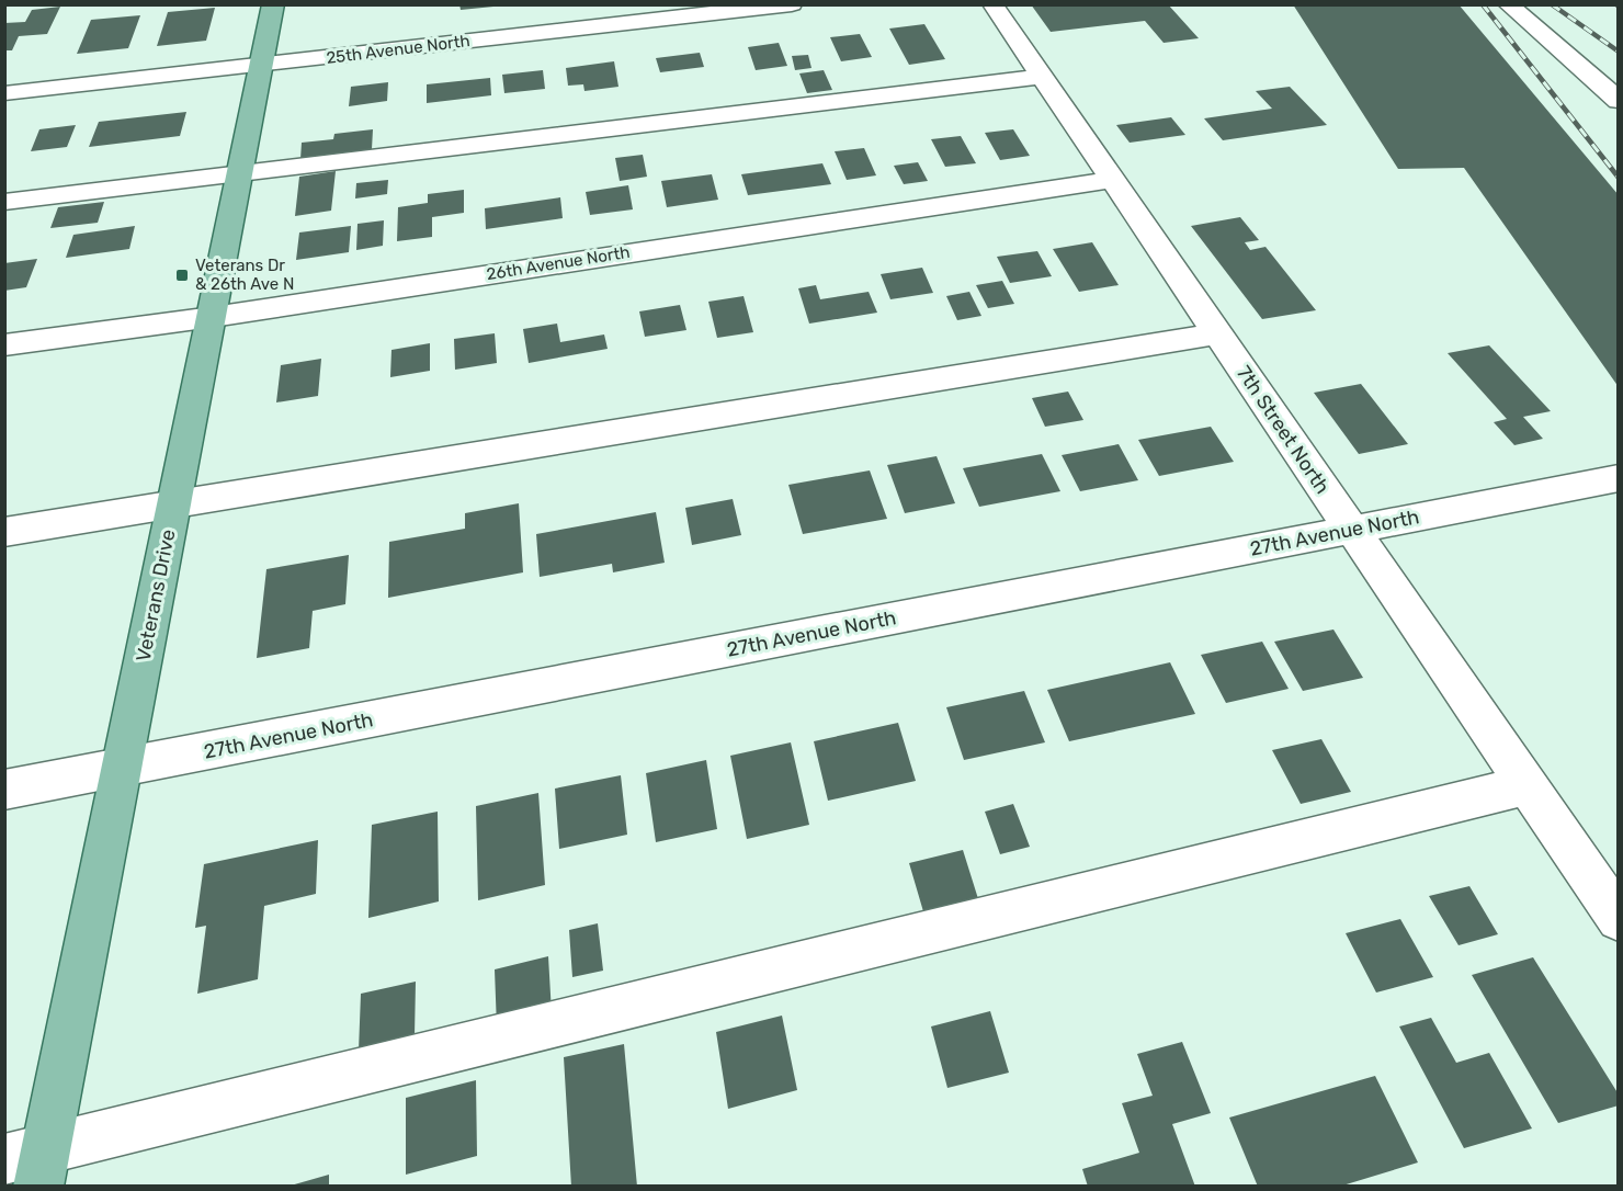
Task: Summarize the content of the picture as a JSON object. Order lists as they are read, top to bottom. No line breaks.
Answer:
{"streets":{"main road":["Veterans Drive"],"street":["25th Avenue North","26th Avenue North","7th Street North","27th Avenue North"]},"crossings":[["25th Avenue North","Veterans Drive"],["26th Avenue North","7th Street North"],["26th Avenue North","Veterans Drive"],["7th Street North","27th Avenue North"],["27th Avenue North","Veterans Drive"]],"places":{"transit":["Veterans Dr & 26th Ave N"]}}
